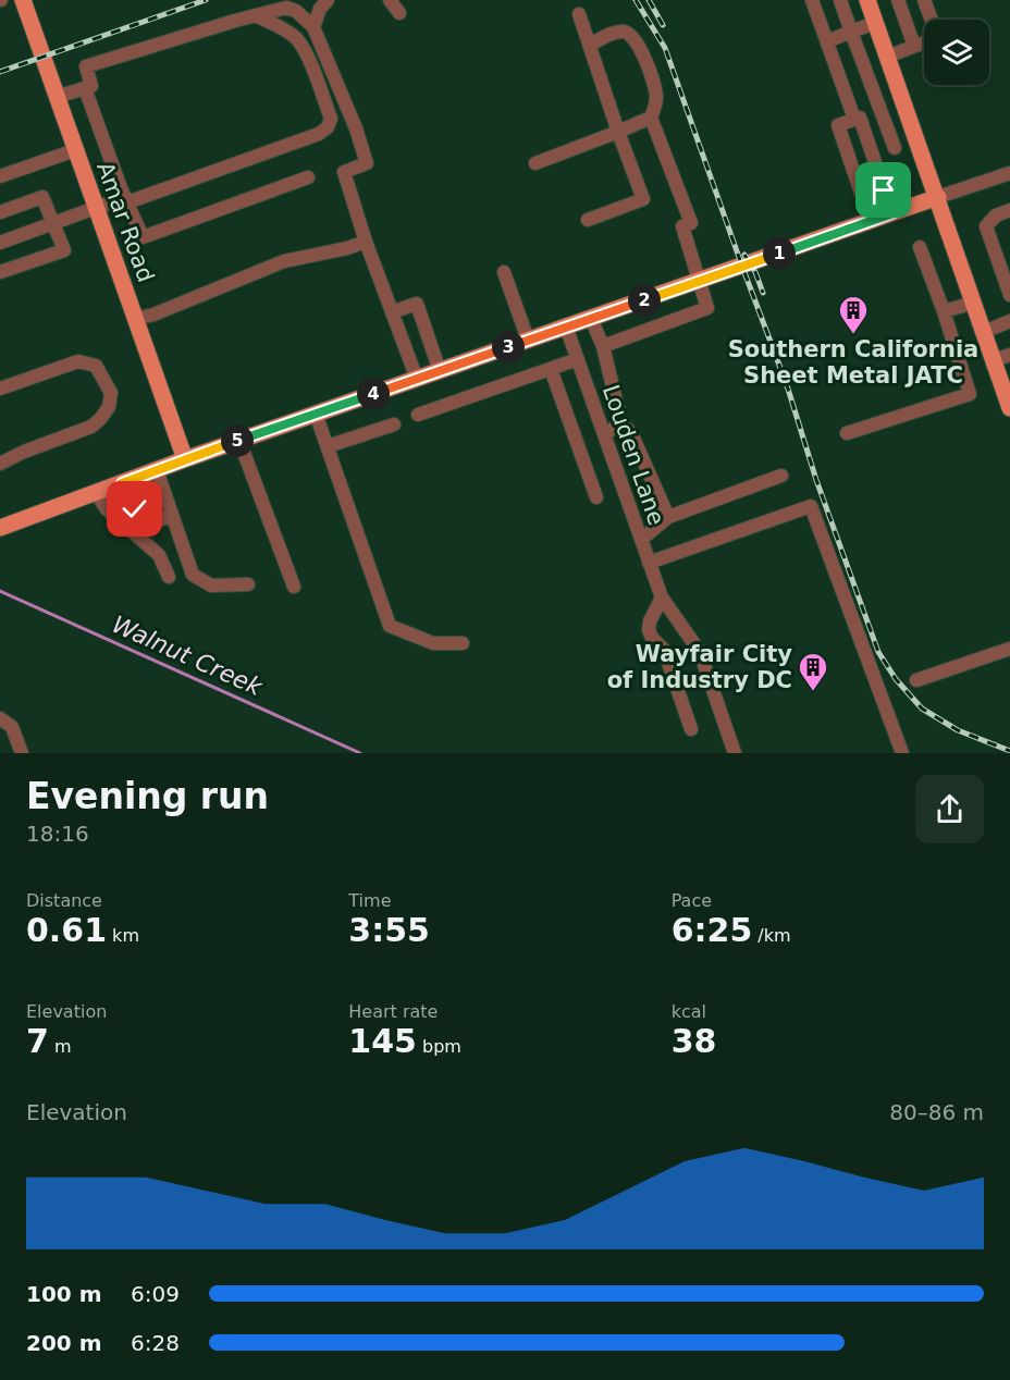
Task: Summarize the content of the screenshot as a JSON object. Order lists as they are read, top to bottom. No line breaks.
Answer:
{"streets":{"main road":["Amar Road"],"street":["Louden Lane"]},"water":["Walnut Creek"],"places":{"building":["Southern California Sheet Metal JATC","Wayfair City of Industry DC"]},"page":{"pins":["1","2","3","4","5"],"heading":["Evening run","18:16"],"stats":[["Distance","0.61 km"],["Time","3:55"],["Pace","6:25 /km"],["Elevation","7 m"],["Heart rate","145 bpm"],["kcal","38"]],"chart":["Elevation","80–86 m"],"list":[{"name":"100 m","note":"6:09"},{"name":"200 m","note":"6:28"}]}}
